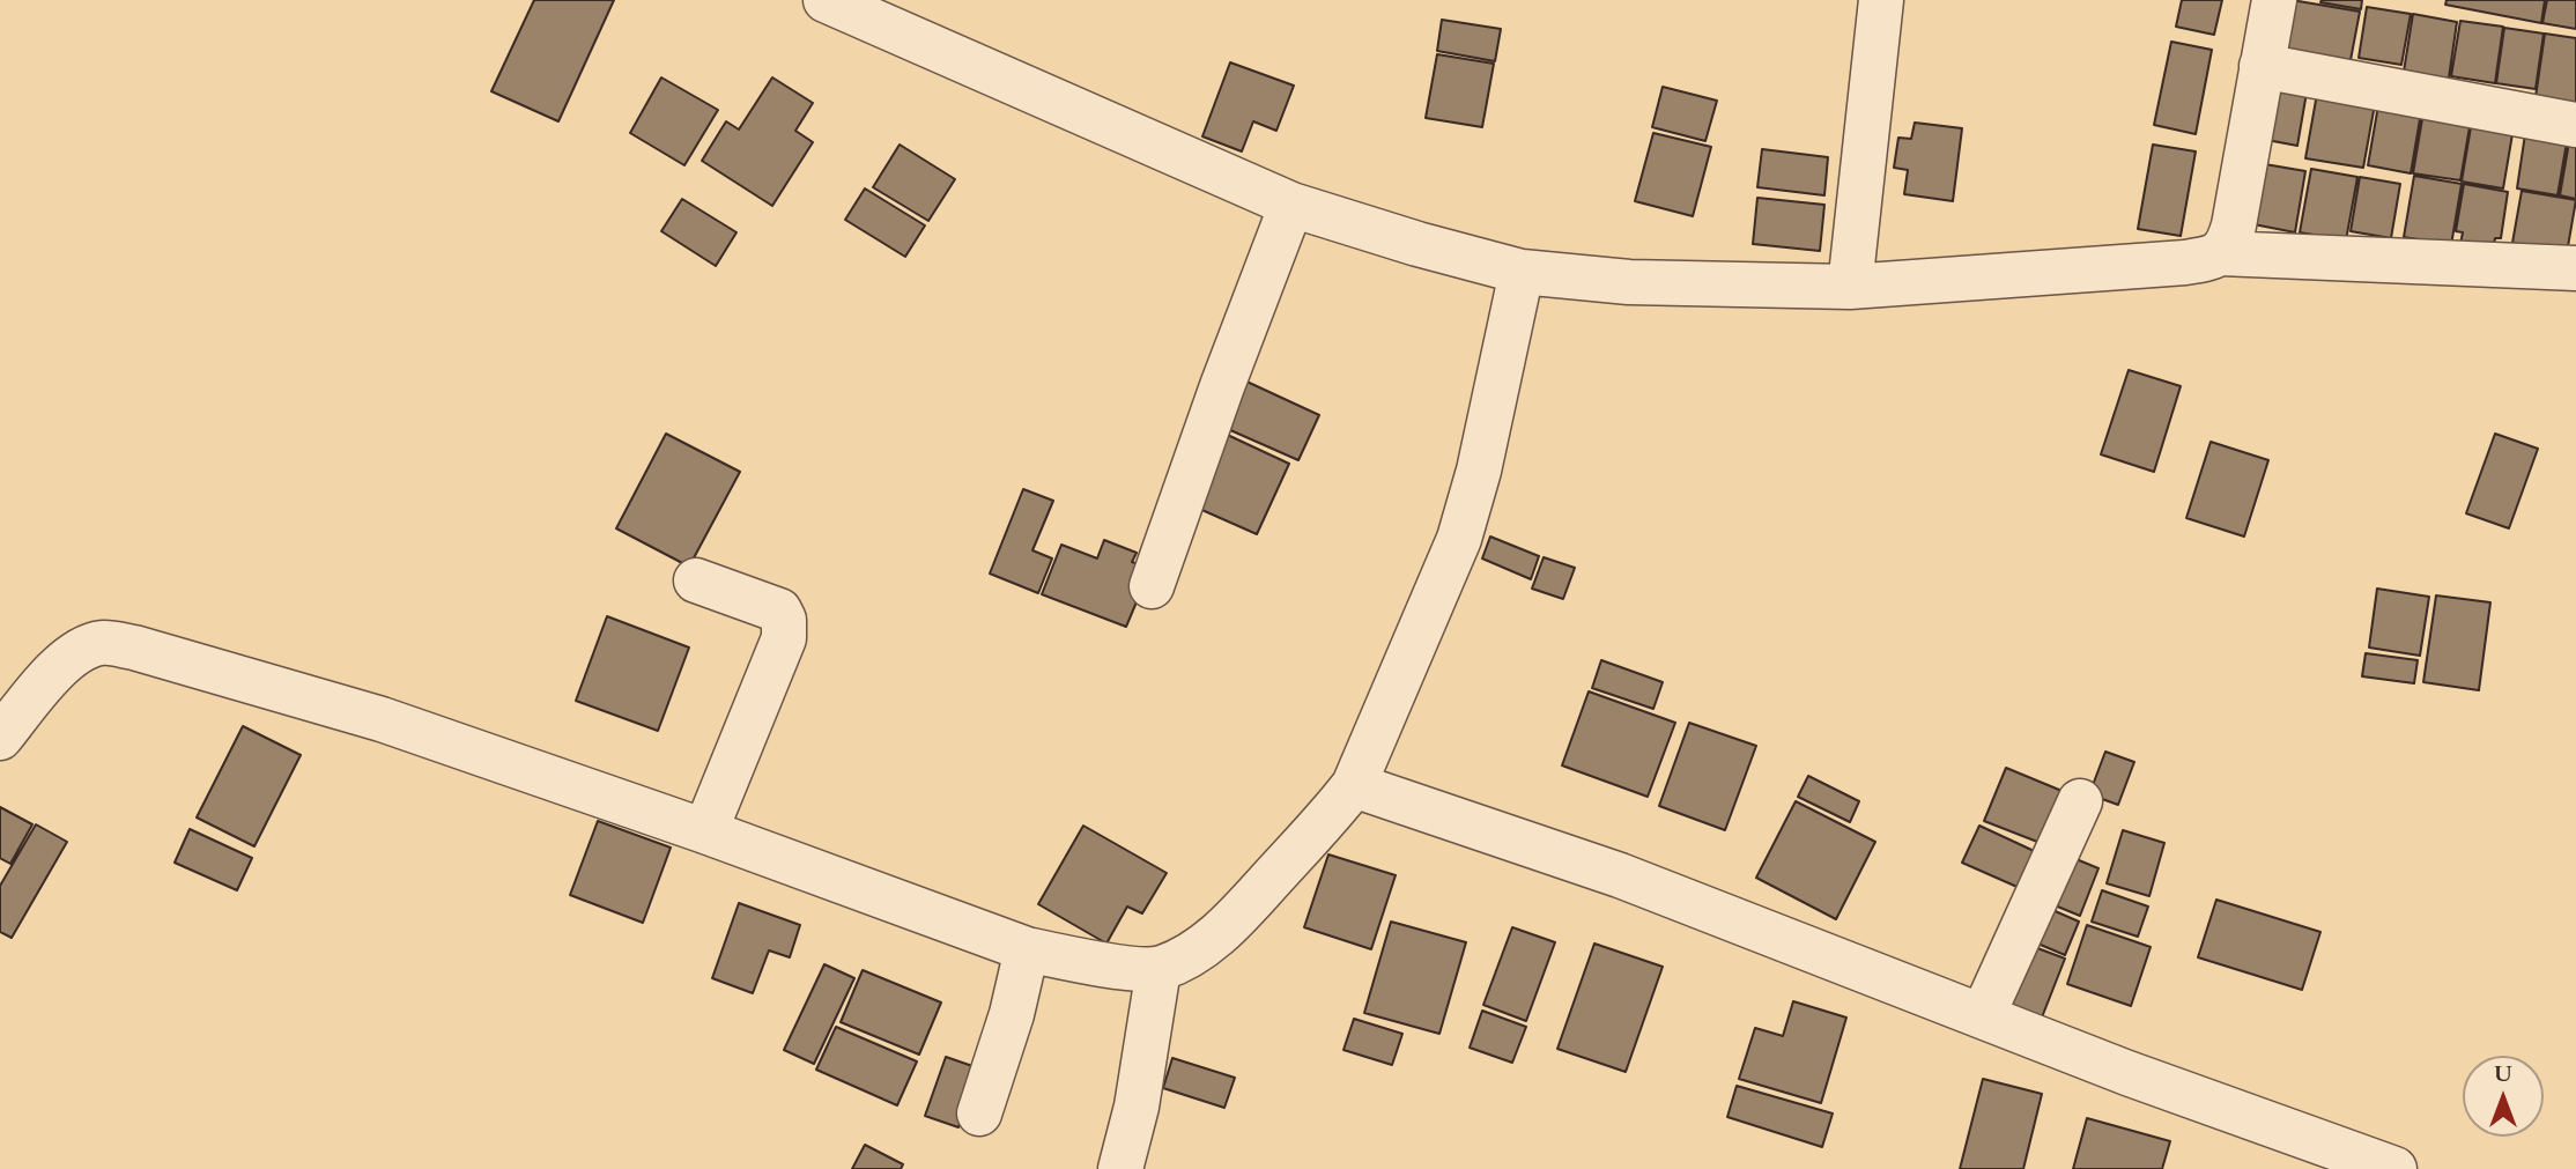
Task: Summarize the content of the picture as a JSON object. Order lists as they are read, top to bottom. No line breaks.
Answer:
{"north":"top"}
